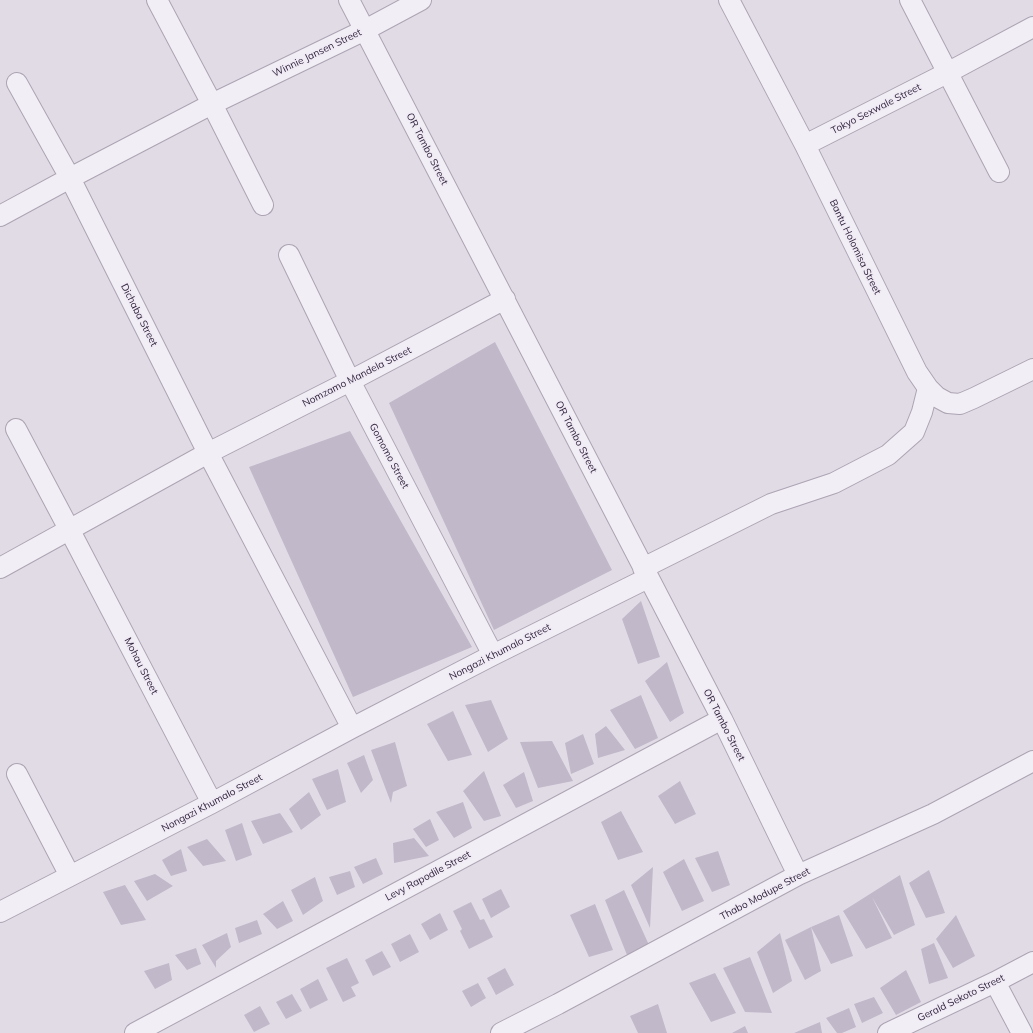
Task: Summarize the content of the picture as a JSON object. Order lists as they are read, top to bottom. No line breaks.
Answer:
{"streets":{"street":["Winnie Jansen Street","Tokyo Sexwale Street","OR Tambo Street","Bantu Holomisa Street","Dichaba Street","Nomzamo Mandela Street","Gomomo Street","Nongazi Khumalo Street","Mohau Street","Levy Rapodile Street","Thabo Modupe Street","Gerald Sekoto Street"]},"crossings":[["Winnie Jansen Street","OR Tambo Street"],["Winnie Jansen Street","Dichaba Street"],["Tokyo Sexwale Street","Bantu Holomisa Street"],["OR Tambo Street","Nomzamo Mandela Street"],["OR Tambo Street","Nongazi Khumalo Street"],["OR Tambo Street","Levy Rapodile Street"],["OR Tambo Street","Thabo Modupe Street"],["Bantu Holomisa Street","Nongazi Khumalo Street"],["Dichaba Street","Nomzamo Mandela Street"],["Nomzamo Mandela Street","Gomomo Street"],["Nomzamo Mandela Street","Mohau Street"],["Gomomo Street","Nongazi Khumalo Street"],["Nongazi Khumalo Street","Mohau Street"]]}
